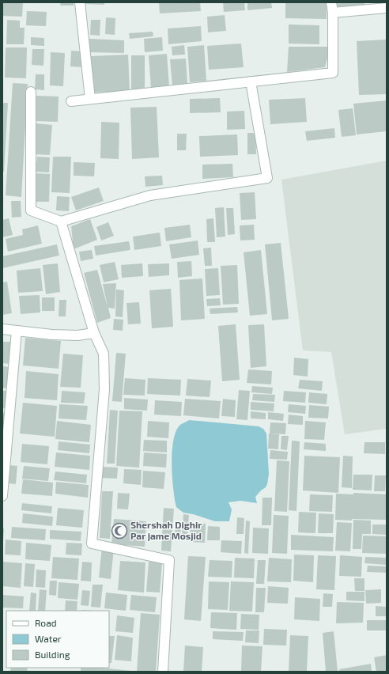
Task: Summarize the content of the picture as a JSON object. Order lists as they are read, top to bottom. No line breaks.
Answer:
{"places":{"mosque":["Shershah Dighir Par jame Mosjid"]},"legend":["Road","Water","Building"]}
